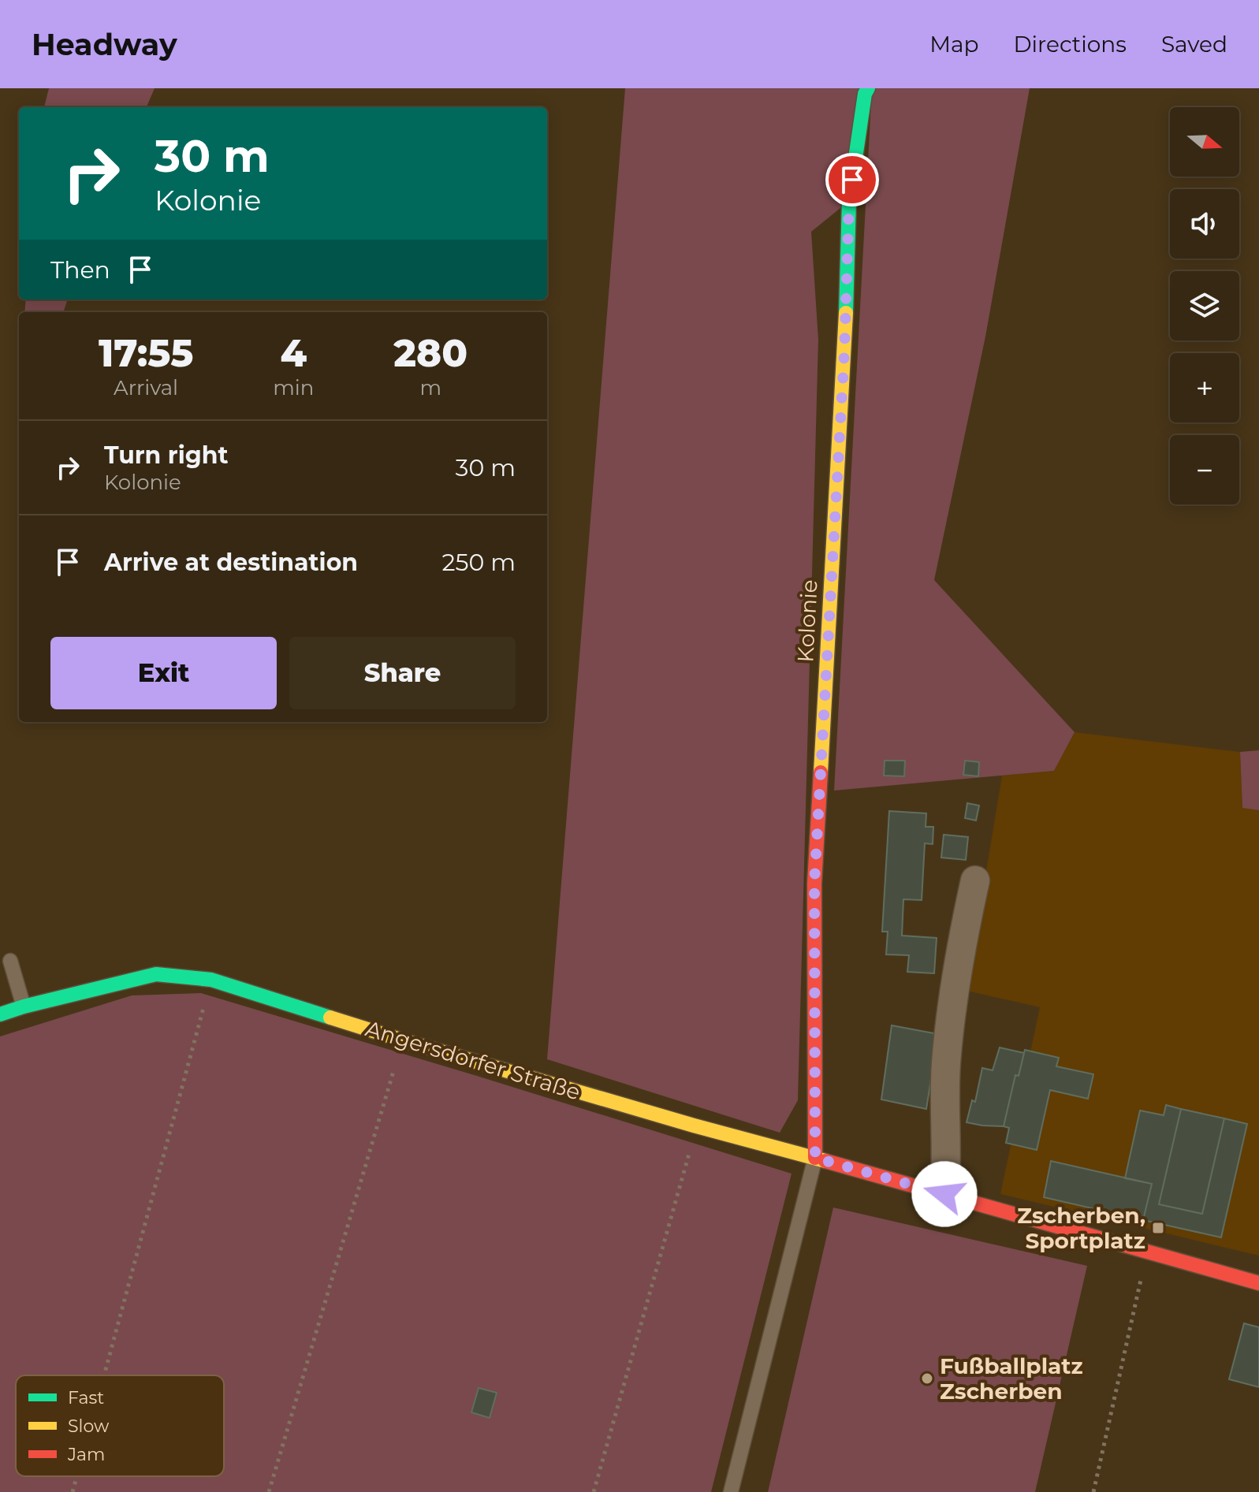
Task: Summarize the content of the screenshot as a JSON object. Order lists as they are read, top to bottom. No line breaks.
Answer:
{"streets":{"street":["Kolonie","Angersdorfer Straße"]},"crossings":[["Kolonie","Angersdorfer Straße"]],"places":{"transit":["Zscherben, Sportplatz"],"other":["Fußballplatz Zscherben"]},"legend":["Fast","Slow","Jam"],"north":"right","page":{"header":"Headway","nav":["Map","Directions","Saved"],"map_buttons":["+","−"],"turn":["30 m","Kolonie"],"then":"Then","eta":["17:55","Arrival","4","min","280","m"],"list":[{"name":"Turn right","note":"Kolonie","value":"30 m"},{"name":"Arrive at destination","value":"250 m"}],"buttons":["Exit","Share"]}}
